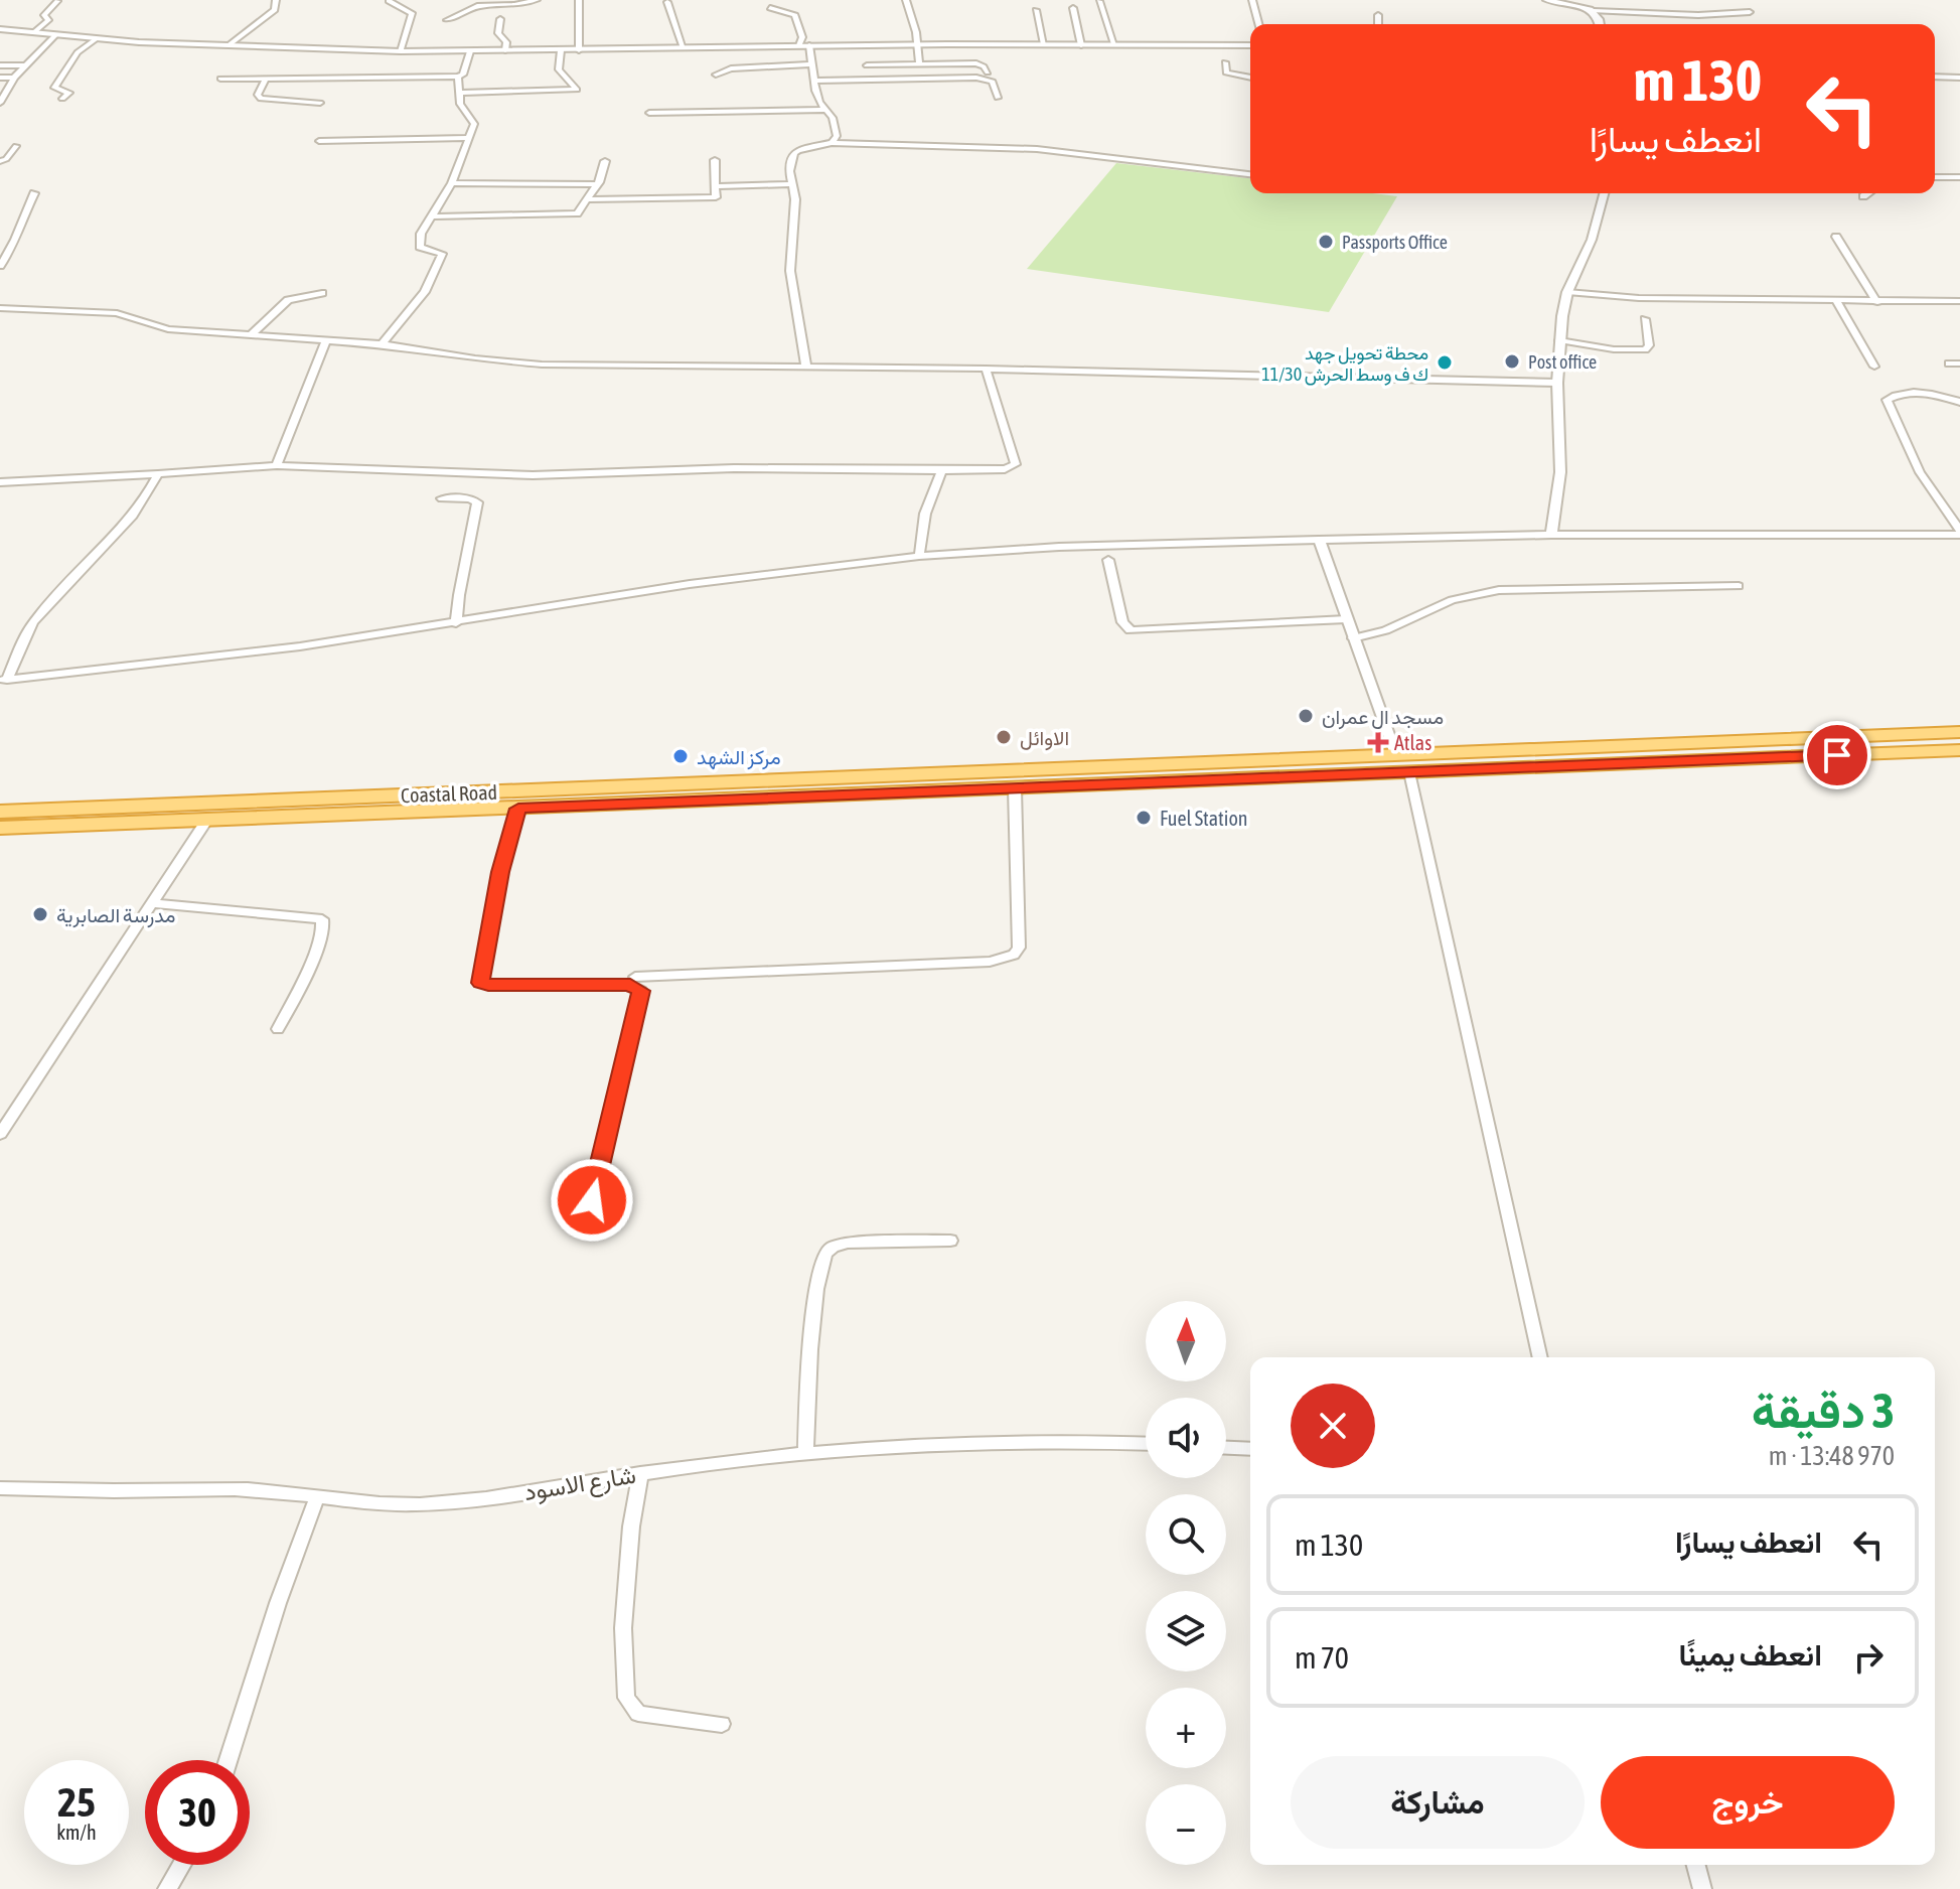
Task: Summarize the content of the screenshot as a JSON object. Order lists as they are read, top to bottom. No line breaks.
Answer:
{"streets":{"highway":["Coastal Road"],"street":["شارع الاسود"]},"places":{"other":["Passports Office","Post office","محطة تحويل جهد 11/30 ك ف وسط الحرش","مسجد ال عمران","الاوائل","مركز الشهد","Fuel Station","مدرسة الصابرية"],"health":["Atlas"]},"north":"top","page":{"turn":["130 m","انعطف يسارًا"],"map_buttons":["+","−"],"heading":["3 دقيقة","970 m · 13:48"],"list":[{"name":"انعطف يسارًا","value":"130 m"},{"name":"انعطف يمينًا","value":"70 m"}],"buttons":["خروج","مشاركة"],"speed":"25 km/h","limit":"30"}}
